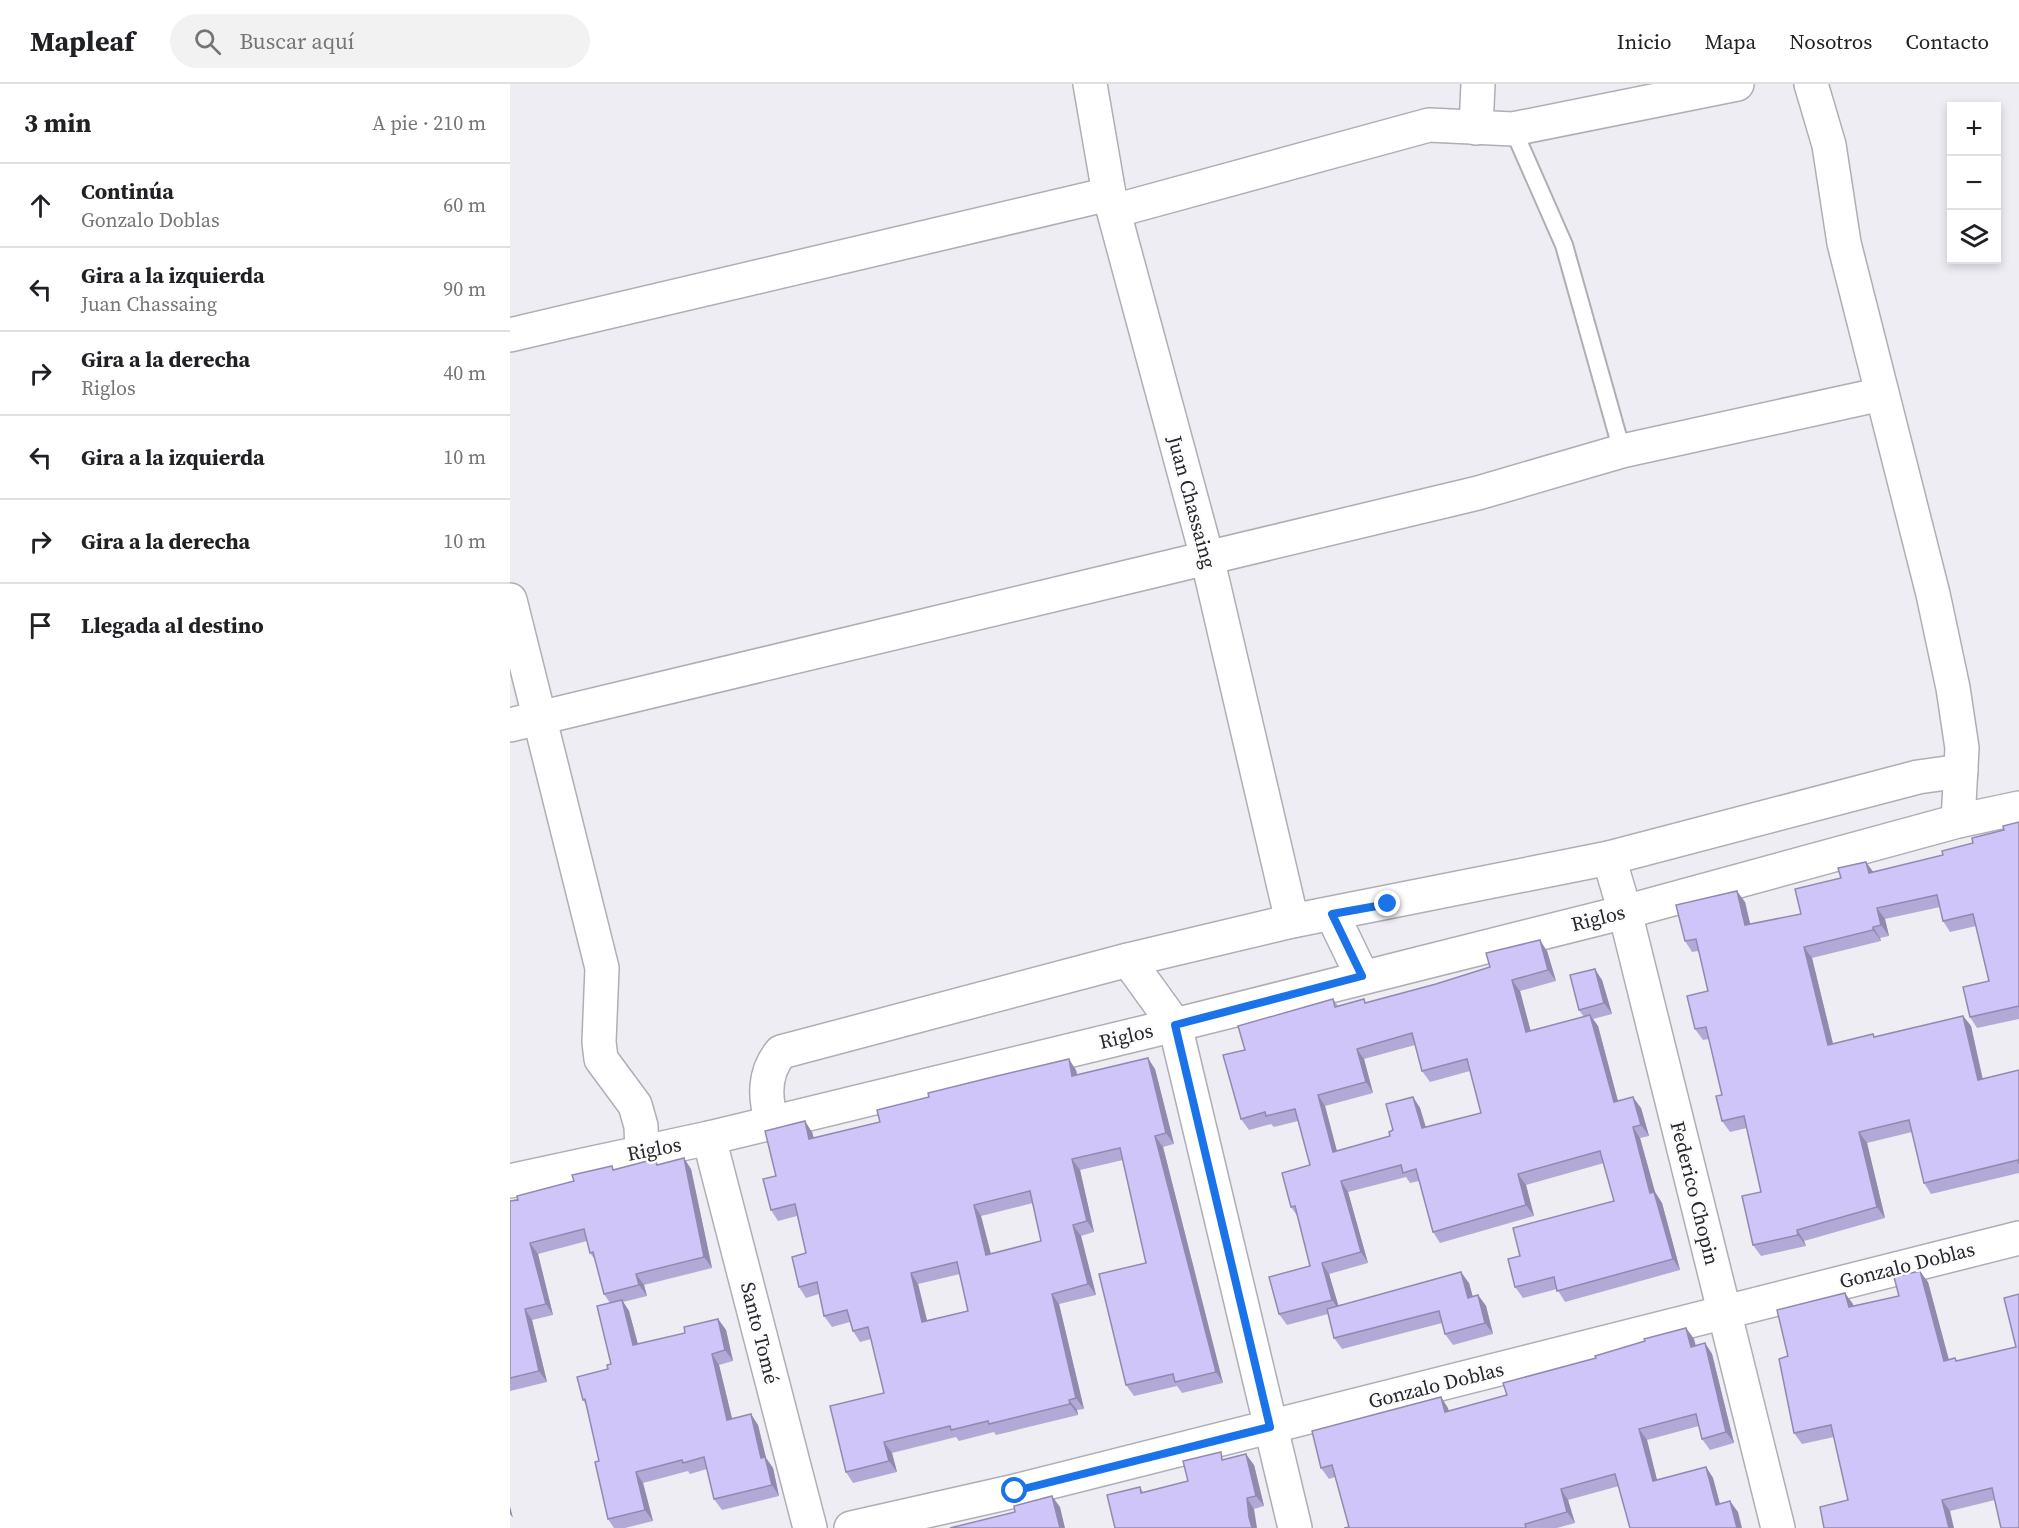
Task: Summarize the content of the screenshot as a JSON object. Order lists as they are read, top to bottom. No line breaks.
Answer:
{"streets":{"street":["Juan Chassaing","Riglos","Federico Chopin","Gonzalo Doblas","Santo Tomé"]},"crossings":[["Riglos","Federico Chopin"],["Riglos","Santo Tomé"],["Federico Chopin","Gonzalo Doblas"]],"page":{"header":"Mapleaf","search":"Buscar aquí","nav":["Inicio","Mapa","Nosotros","Contacto"],"heading":["3 min","A pie · 210 m"],"map_buttons":["+","−"],"list":[["Continúa","Gonzalo Doblas","60 m"],["Gira a la izquierda","Juan Chassaing","90 m"],["Gira a la derecha","Riglos","40 m"],["Gira a la izquierda","10 m"],["Gira a la derecha","10 m"],"Llegada al destino"]}}
